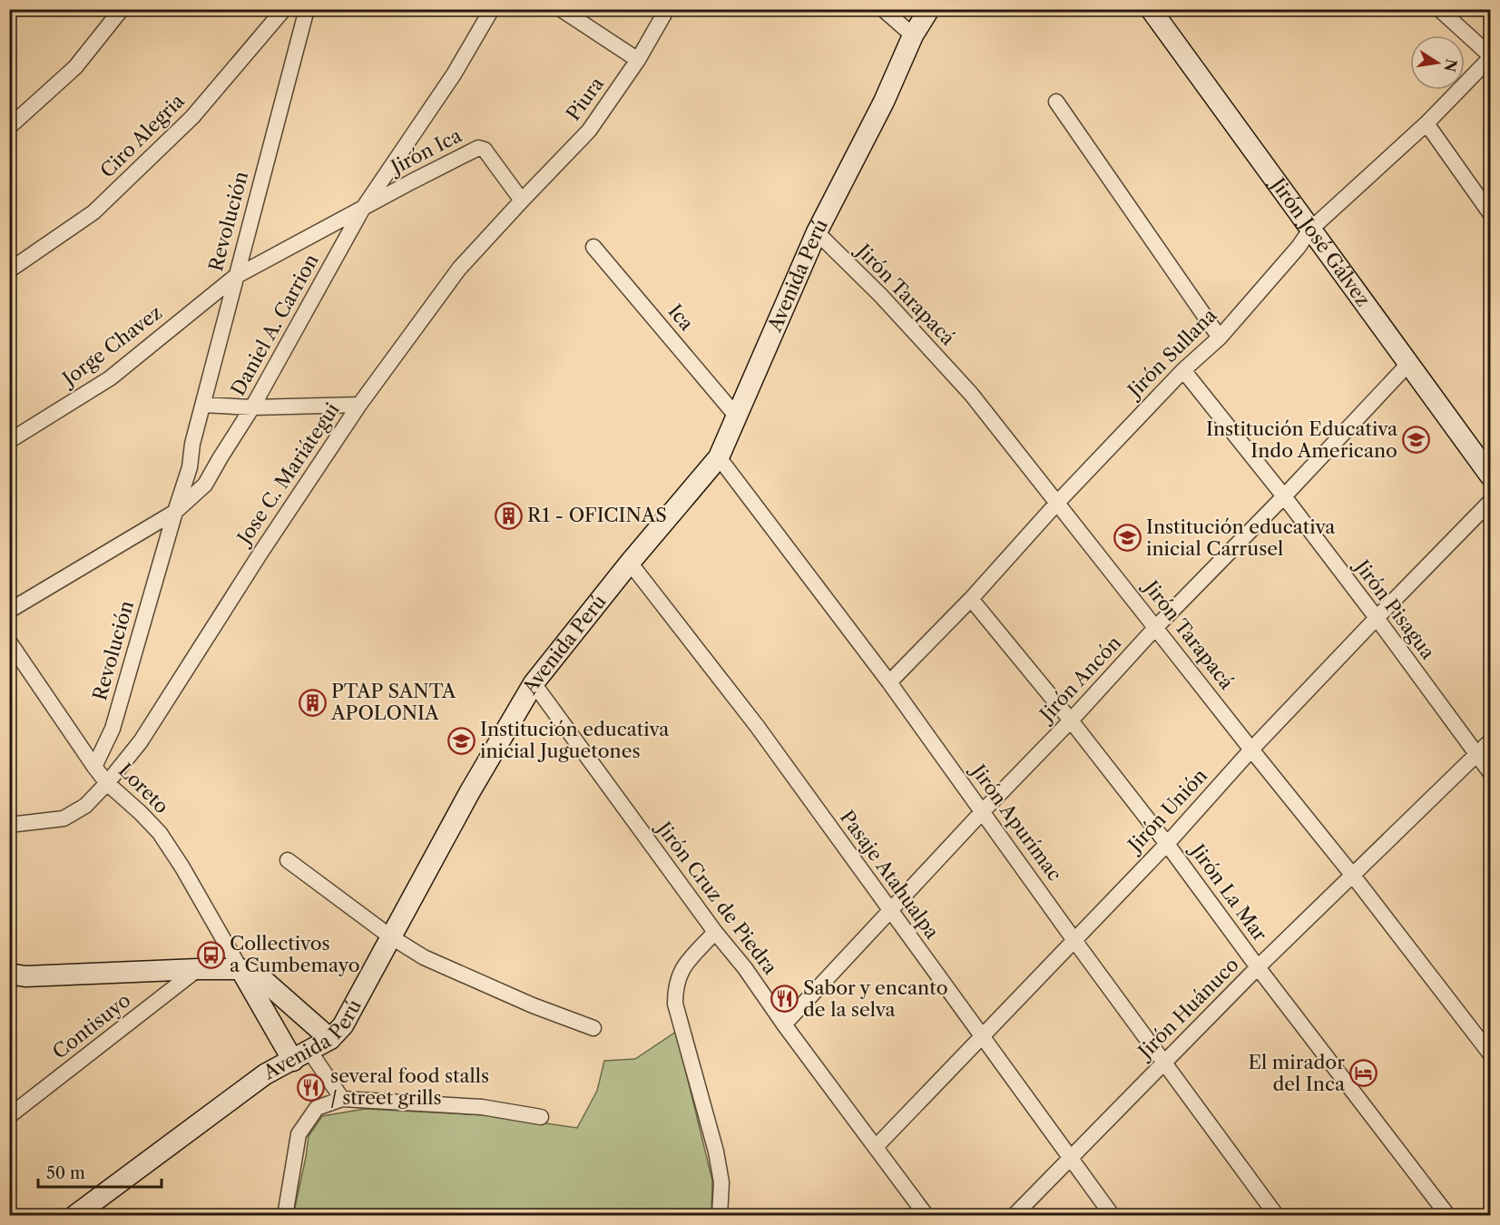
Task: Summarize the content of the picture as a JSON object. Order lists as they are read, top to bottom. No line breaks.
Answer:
{"streets":{"street":["Piura","Ciro Alegria","Jirón Ica","Revolución","Jirón José Gálvez","Avenida Perú","Jirón Tarapacá","Ica","Daniel A. Carrion","Jorge Chavez","Jirón Sullana","Jose C. Mariátegui","Jirón Pisagua","Jirón Ancón","Loreto","Jirón Unión","Jirón Apurímac","Pasaje Atahualpa","Jirón La Mar","Jirón Cruz de Piedra","Jirón Huánuco","Contisuyo"]},"crossings":[["Piura","Jirón Ica"],["Piura","Jose C. Mariátegui"],["Jirón Ica","Daniel A. Carrion"],["Jirón Ica","Jorge Chavez"],["Jirón Ica","Jose C. Mariátegui"],["Revolución","Daniel A. Carrion"],["Revolución","Jorge Chavez"],["Revolución","Loreto"],["Jirón José Gálvez","Jirón Sullana"],["Jirón José Gálvez","Jirón Ancón"],["Avenida Perú","Jirón Tarapacá"],["Avenida Perú","Ica"],["Avenida Perú","Jirón Apurímac"],["Avenida Perú","Pasaje Atahualpa"],["Avenida Perú","Jirón Cruz de Piedra"],["Jirón Tarapacá","Jirón Sullana"],["Jirón Tarapacá","Jirón Ancón"],["Jirón Tarapacá","Jirón Unión"],["Jirón Tarapacá","Jirón Huánuco"],["Daniel A. Carrion","Jorge Chavez"],["Jirón Sullana","Jirón Pisagua"],["Jirón Sullana","Jirón Apurímac"],["Jirón Sullana","Jirón La Mar"],["Jose C. Mariátegui","Loreto"],["Jirón Pisagua","Jirón Ancón"],["Jirón Pisagua","Jirón Unión"],["Jirón Pisagua","Jirón Huánuco"],["Jirón Ancón","Jirón Apurímac"],["Jirón Ancón","Pasaje Atahualpa"],["Jirón Ancón","Jirón La Mar"],["Jirón Ancón","Jirón Cruz de Piedra"],["Jirón Unión","Jirón Apurímac"],["Jirón Unión","Pasaje Atahualpa"],["Jirón Unión","Jirón La Mar"],["Jirón Unión","Jirón Cruz de Piedra"],["Jirón Apurímac","Jirón Huánuco"],["Pasaje Atahualpa","Jirón Huánuco"],["Jirón La Mar","Jirón Huánuco"]],"places":{"school or university":["Institución Educativa Indo Americano","Institución educativa inicial Carrusel","Institución educativa inicial Juguetones"],"building":["R1 - OFICINAS","PTAP SANTA APOLONIA"],"bus stop":["Collectivos a Cumbemayo"],"restaurant":["Sabor y encanto de la selva","several food stalls / street grills"],"hotel":["El mirador del Inca"]},"scale_bar":"50 m","north":"right"}
